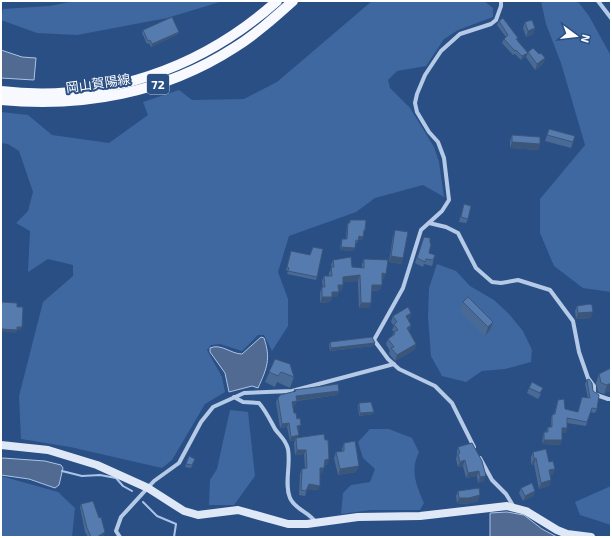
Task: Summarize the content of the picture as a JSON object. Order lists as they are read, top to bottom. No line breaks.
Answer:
{"streets":{"main road":["岡山賀陽線","72"]},"north":"right"}
